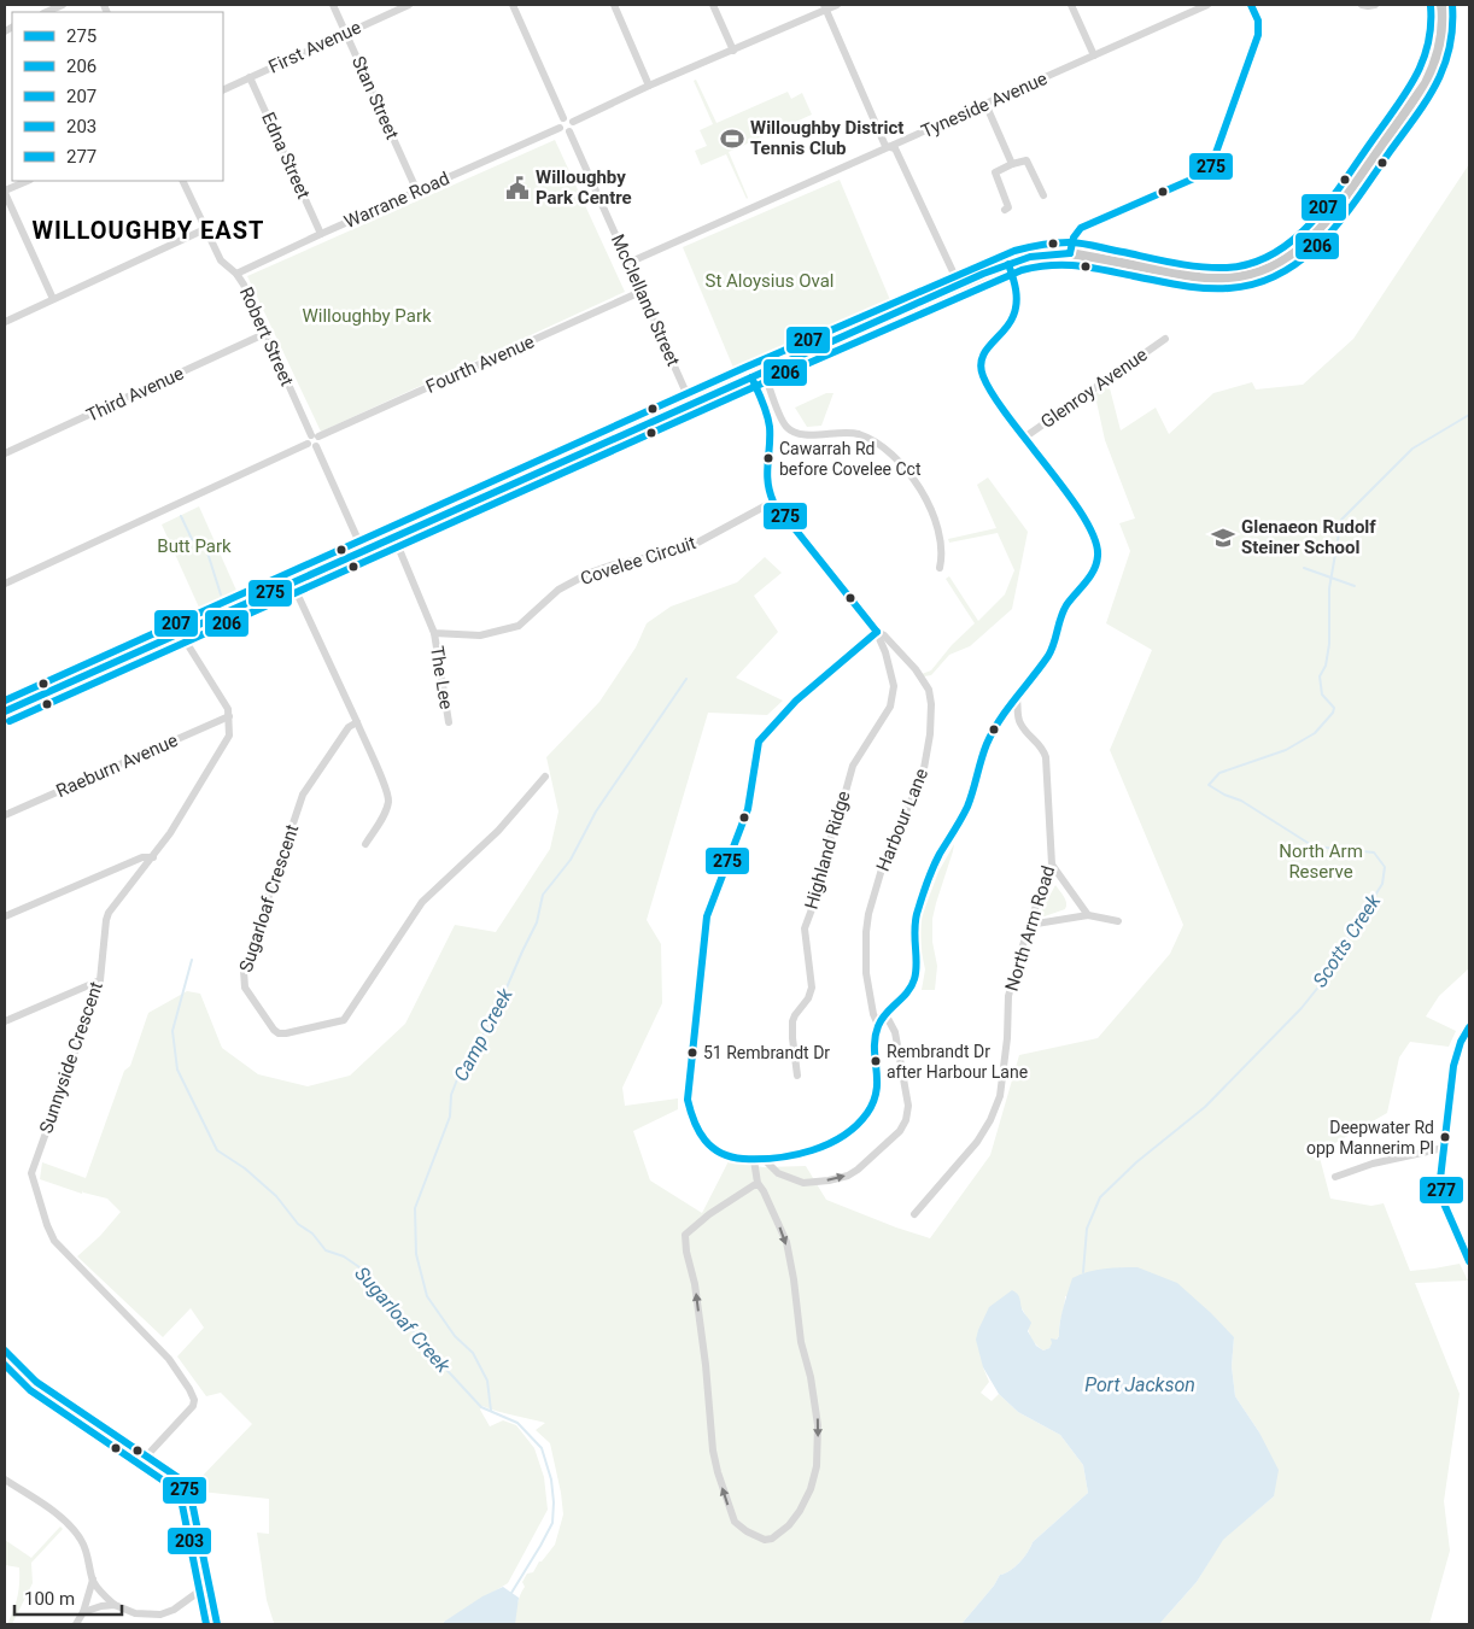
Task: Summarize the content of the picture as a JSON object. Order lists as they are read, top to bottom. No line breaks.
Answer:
{"streets":{"street":["First Avenue","Stan Street","Tyneside Avenue","Edna Street","Warrane Road","McClelland Street","Robert Street","Fourth Avenue","Glenroy Avenue","Third Avenue","Covelee Circuit","The Lee","Raeburn Avenue","Harbour Lane","Highland Ridge","Sugarloaf Crescent","North Arm Road","Sunnyside Crescent"]},"crossings":[["First Avenue","Stan Street"],["First Avenue","Edna Street"],["Stan Street","Warrane Road"],["Tyneside Avenue","McClelland Street"],["Edna Street","Warrane Road"],["Warrane Road","McClelland Street"],["Warrane Road","Robert Street"],["McClelland Street","Fourth Avenue"],["Robert Street","Fourth Avenue"],["Robert Street","Third Avenue"],["Covelee Circuit","The Lee"],["Raeburn Avenue","Sunnyside Crescent"],["Harbour Lane","Highland Ridge"]],"districts":["WILLOUGHBY EAST"],"water":["Scotts Creek","Camp Creek","Sugarloaf Creek","Port Jackson"],"parks":["St Aloysius Oval","Willoughby Park","Butt Park","North Arm Reserve"],"places":{"sports":["Willoughby District Tennis Club"],"public building":["Willoughby Park Centre"],"other":["Cawarrah Rd before Covelee Cct","51 Rembrandt Dr","Rembrandt Dr after Harbour Lane","Deepwater Rd opp Mannerim Pl"],"school or university":["Glenaeon Rudolf Steiner School"]},"lines":["transit line 275","transit line 206","transit line 207","transit line 277","transit line 203"],"legend":["275","206","207","203","277"],"scale_bar":"100 m"}
